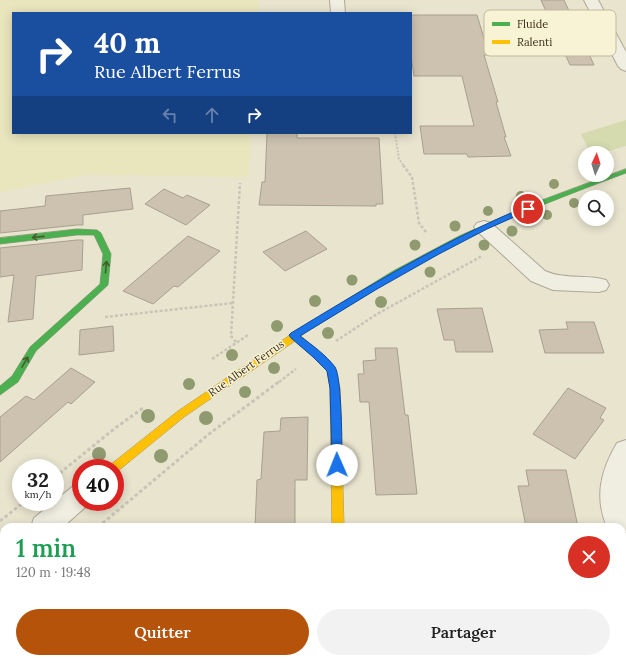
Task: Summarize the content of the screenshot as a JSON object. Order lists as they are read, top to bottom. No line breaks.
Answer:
{"streets":{"street":["Rue Albert Ferrus"]},"legend":["Fluide","Ralenti"],"north":"top","page":{"turn":["40 m","Rue Albert Ferrus"],"speed":"32 km/h","limit":"40","heading":["1 min","120 m · 19:48"],"buttons":["Quitter","Partager"]}}
